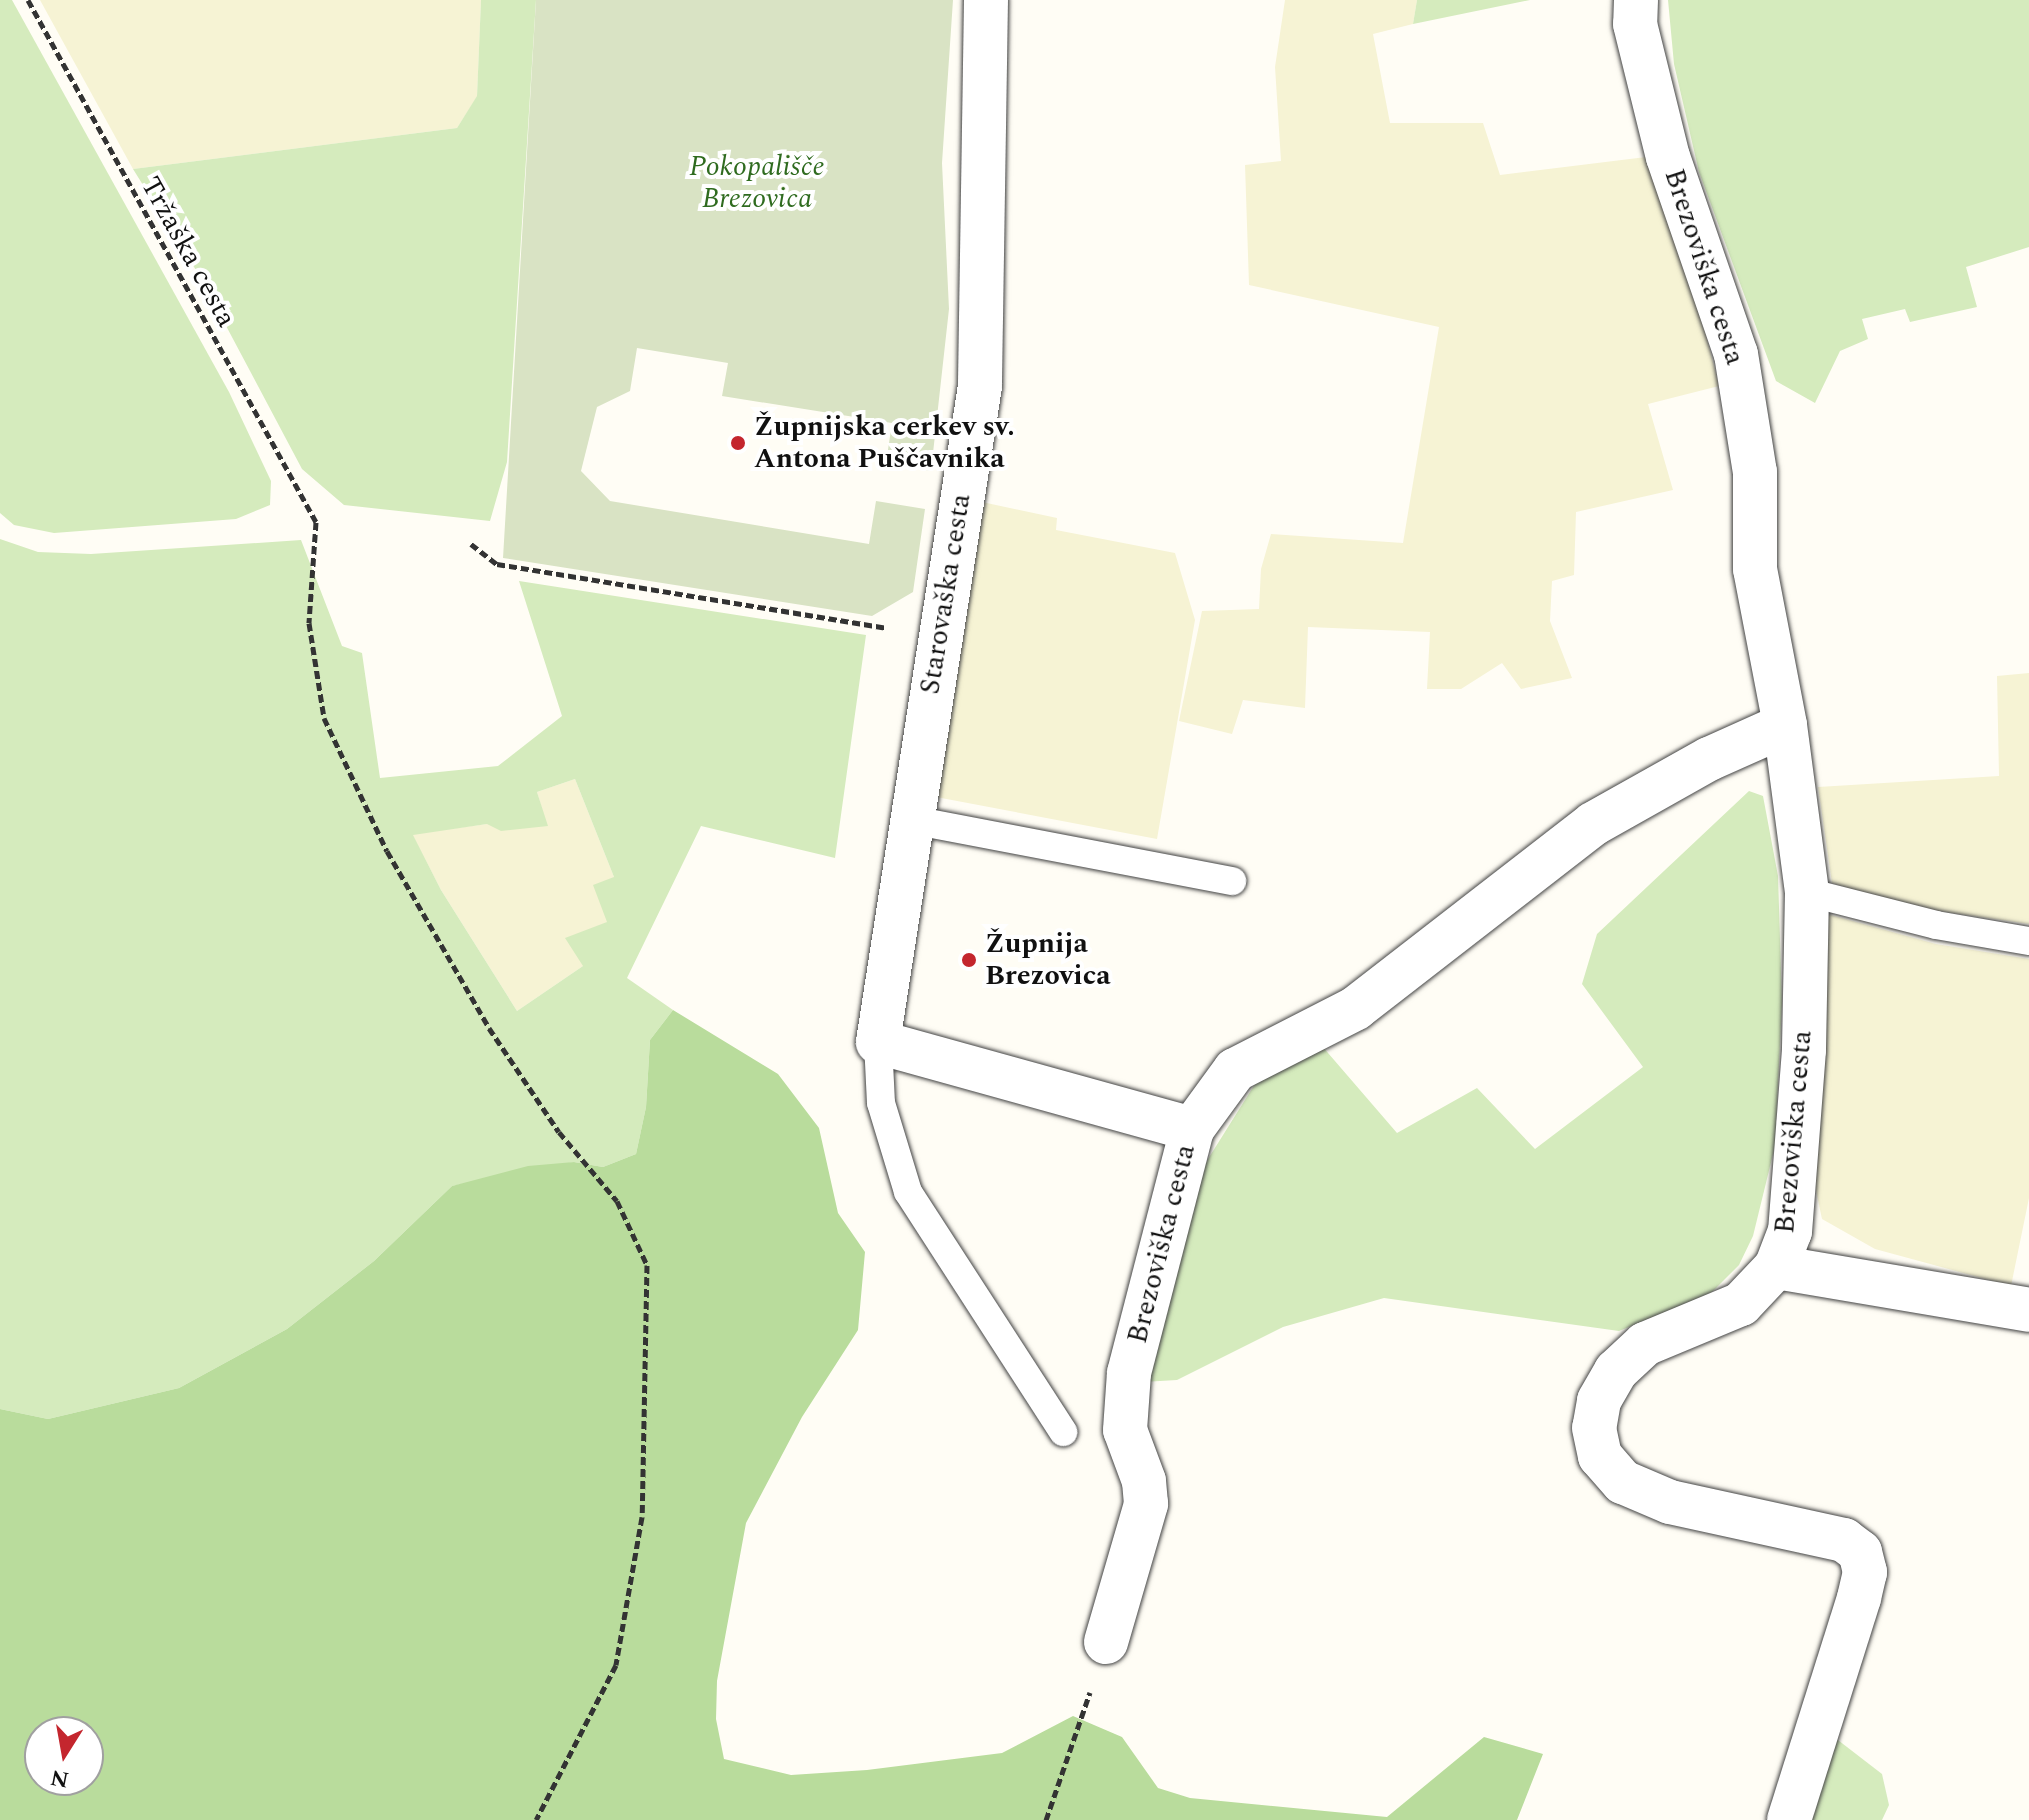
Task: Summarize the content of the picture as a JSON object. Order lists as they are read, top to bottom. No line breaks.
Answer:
{"streets":{"street":["Brezoviška cesta","Starovaška cesta"],"path":["Tržaška cesta"]},"parks":["Pokopališče Brezovica"],"places":["Župnijska cerkev sv. Antona Puščavnika","Župnija Brezovica"],"north":"bottom"}
